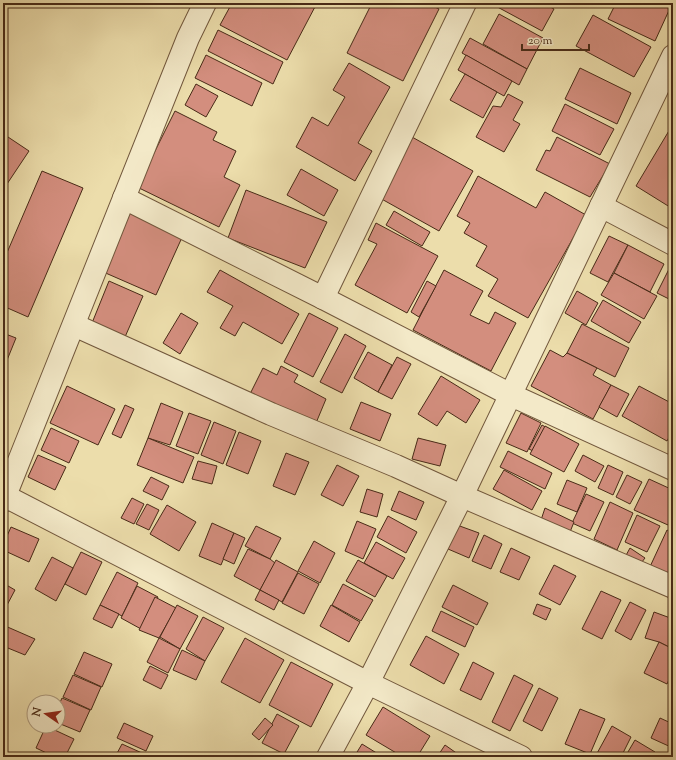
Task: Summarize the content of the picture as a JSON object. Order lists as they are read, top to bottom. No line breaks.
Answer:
{"scale_bar":"20 m","north":"left"}
